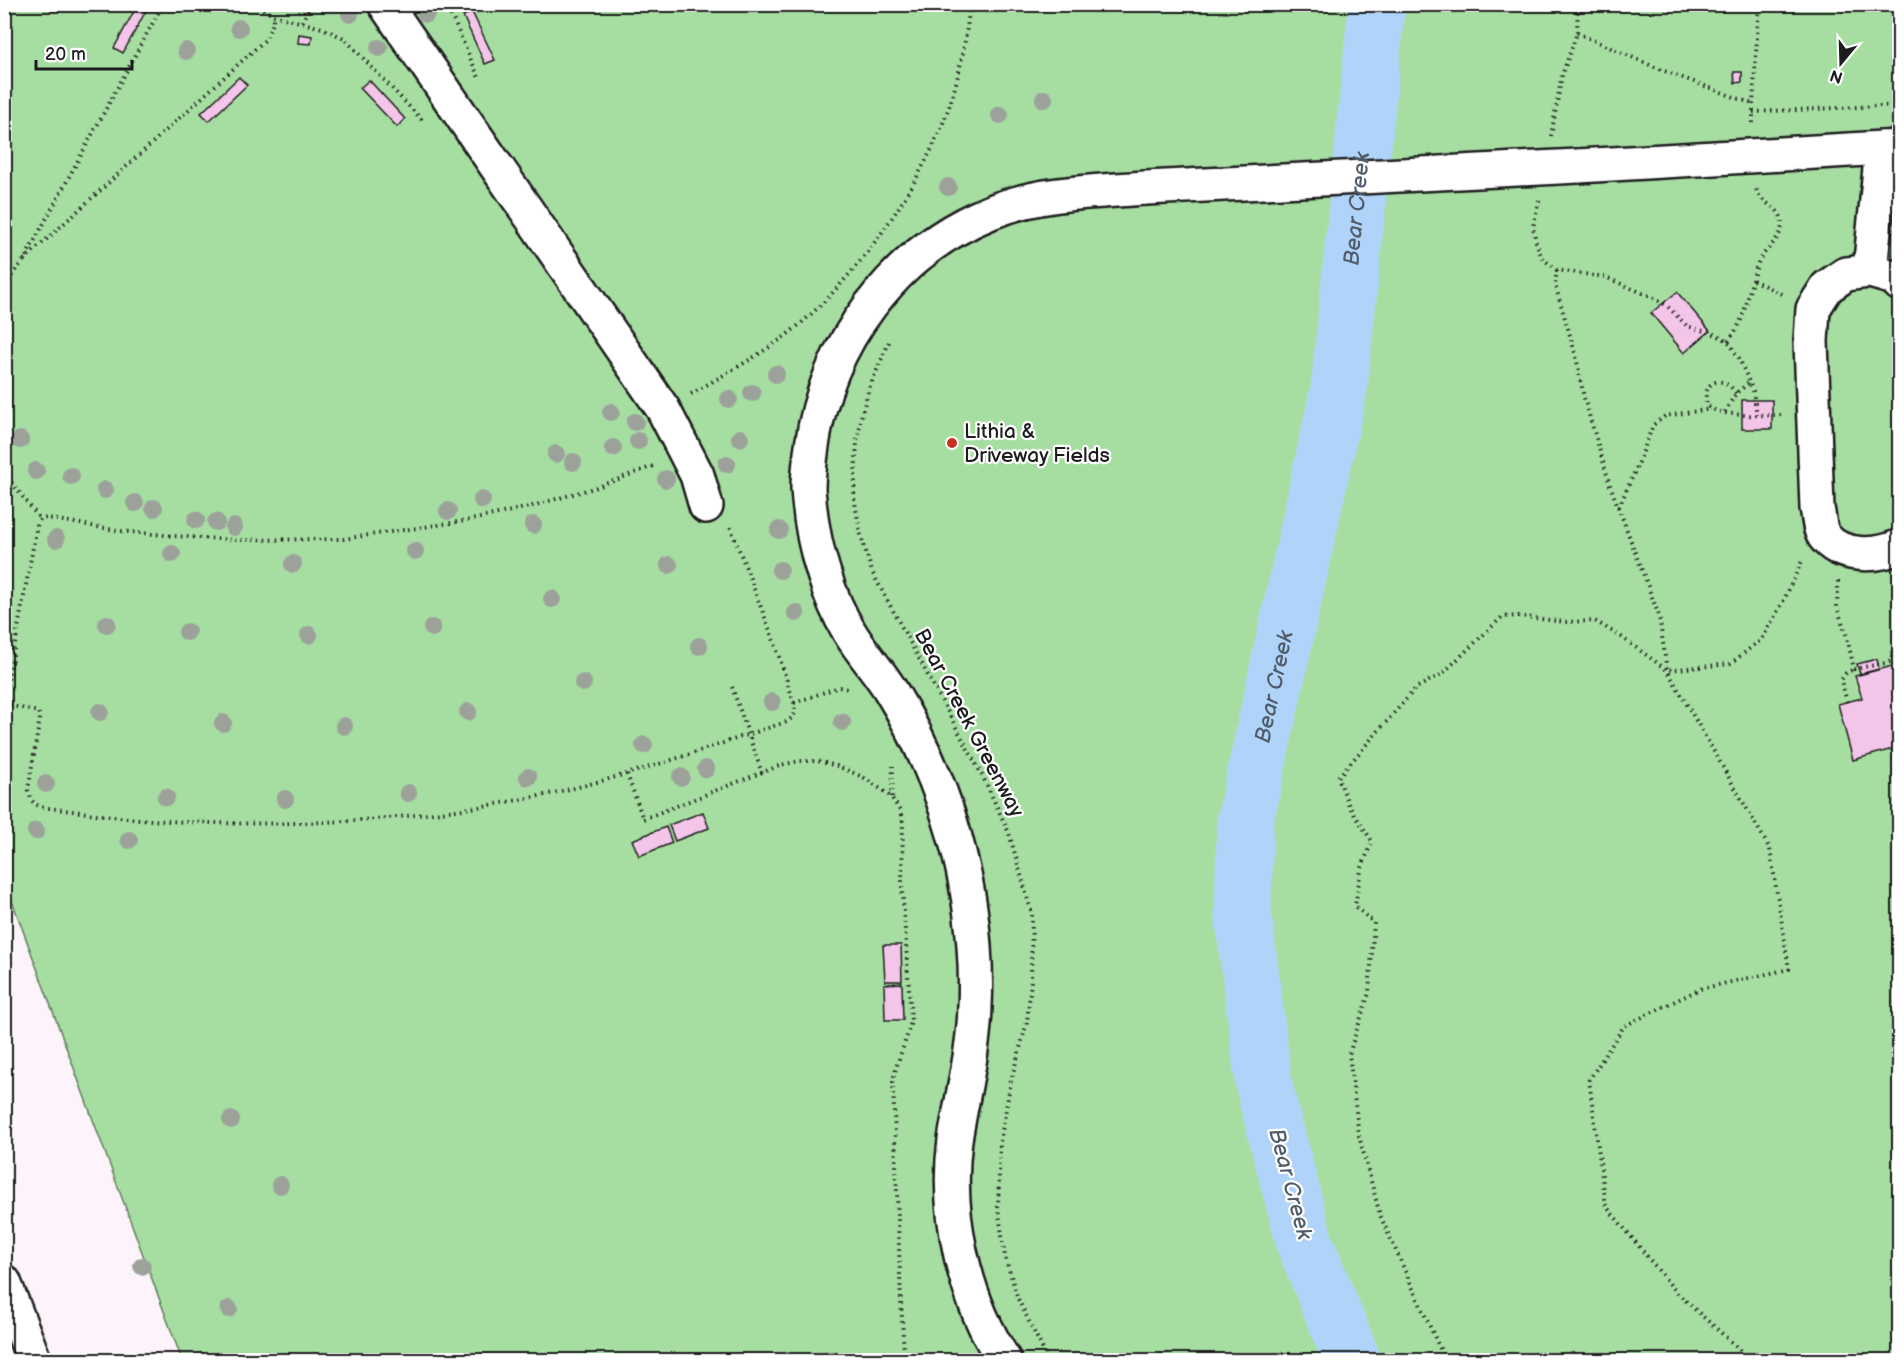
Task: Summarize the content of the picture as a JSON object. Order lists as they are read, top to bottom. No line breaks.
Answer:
{"streets":{"path":["Bear Creek Greenway"]},"water":["Bear Creek"],"places":["Lithia & Driveway Fields"],"scale_bar":"20 m","north":"bottom"}
